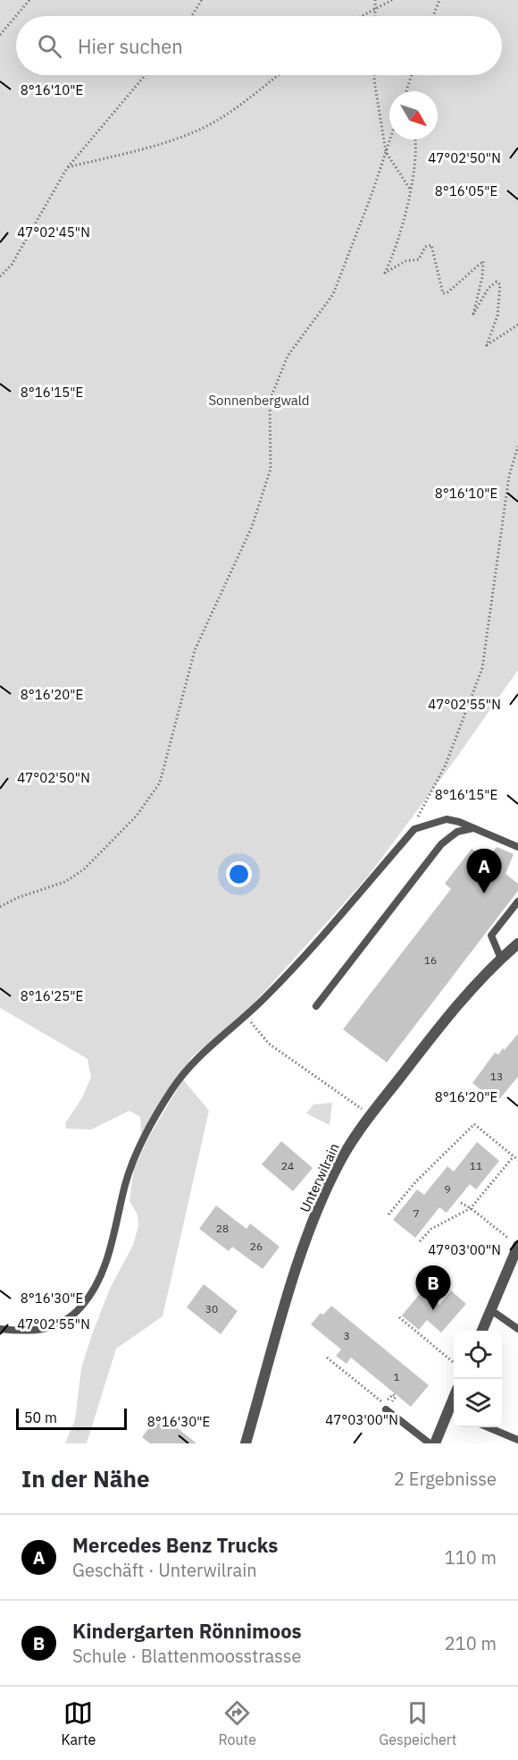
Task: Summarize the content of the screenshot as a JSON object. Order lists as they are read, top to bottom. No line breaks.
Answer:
{"streets":{"street":["Unterwilrain"]},"parks":["Sonnenbergwald"],"house_numbers":["16","13","24","11","9","7","28","26","30","3","1"],"scale_bar":"50 m","north":"bottom right","page":{"search":"Hier suchen","pins":["A","B"],"scale":"50 m","heading":["In der Nähe","2 Ergebnisse"],"list":[{"mark":"A","name":"Mercedes Benz Trucks","note":"Geschäft · Unterwilrain","value":"110 m"},{"mark":"B","name":"Kindergarten Rönnimoos","note":"Schule · Blattenmoosstrasse","value":"210 m"}],"nav":["Karte","Route","Gespeichert"]},"coordinates":["8°16'10\"E","47°02'50\"N","8°16'05\"E","47°02'45\"N","8°16'15\"E","8°16'20\"E","47°02'55\"N","8°16'25\"E","47°03'00\"N","8°16'30\"E"]}
